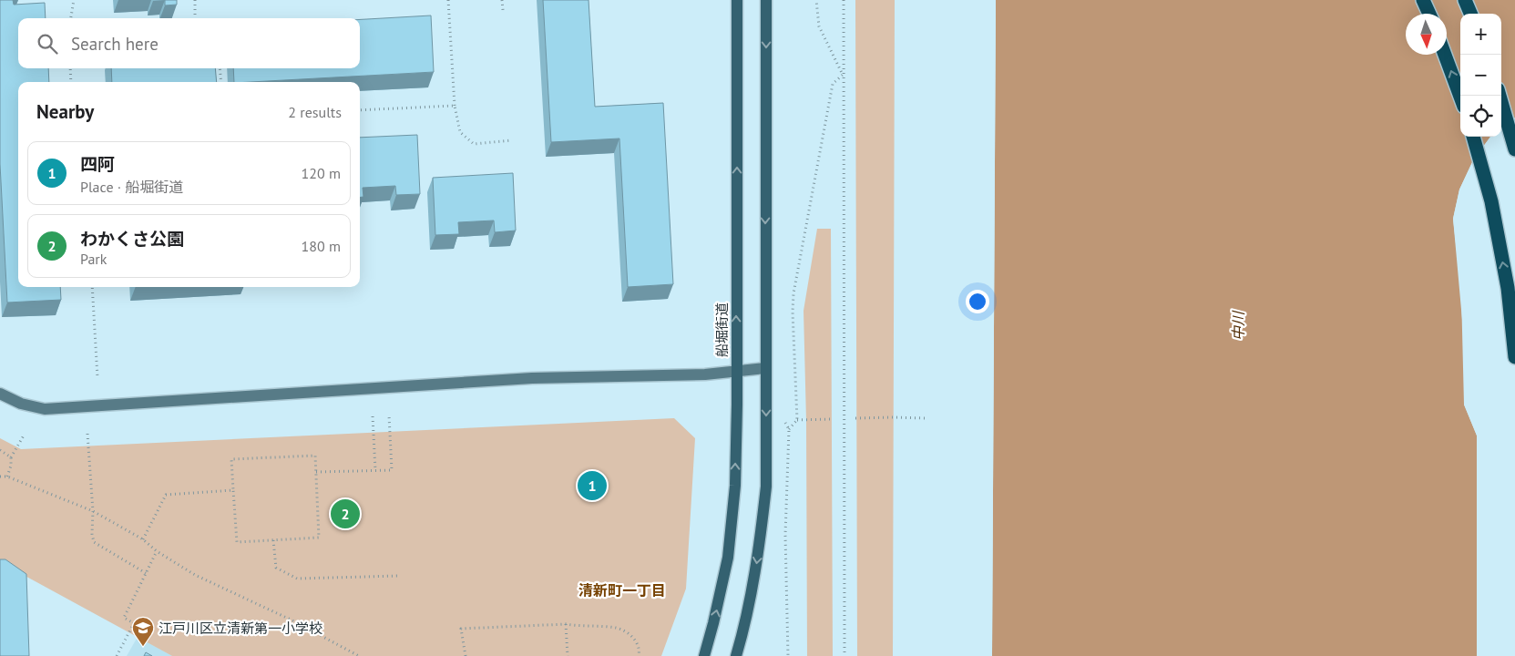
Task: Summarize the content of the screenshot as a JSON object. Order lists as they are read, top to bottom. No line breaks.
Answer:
{"streets":{"main road":["船堀街道"]},"districts":["清新町一丁目"],"water":["中川"],"places":{"school or university":["江戸川区立清新第一小学校"]},"north":"bottom","page":{"map_buttons":["+","−"],"search":"Search here","heading":["Nearby","2 results"],"list":[{"mark":"1","name":"四阿","note":"Place · 船堀街道","value":"120 m"},{"mark":"2","name":"わかくさ公園","note":"Park","value":"180 m"}],"pins":["1","2"]}}
